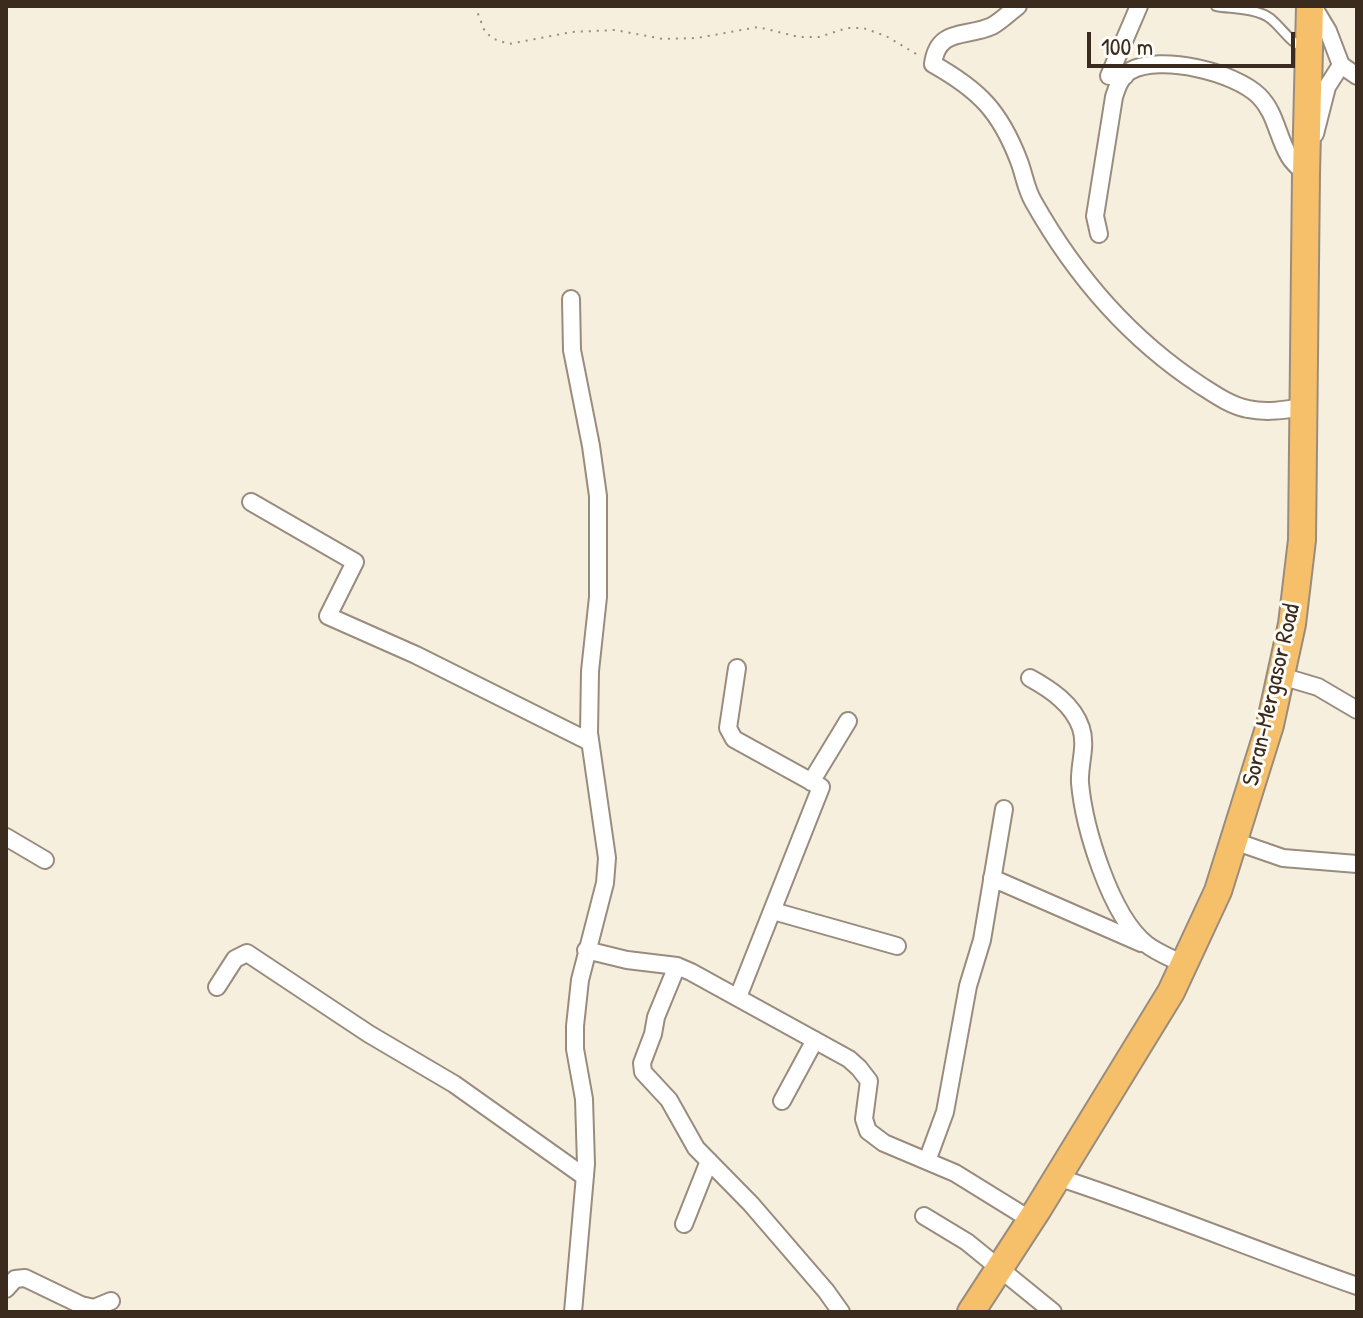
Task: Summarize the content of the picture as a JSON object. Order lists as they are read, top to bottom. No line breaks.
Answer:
{"streets":{"main road":["Soran-Mergasor Road"]},"scale_bar":"100 m"}
